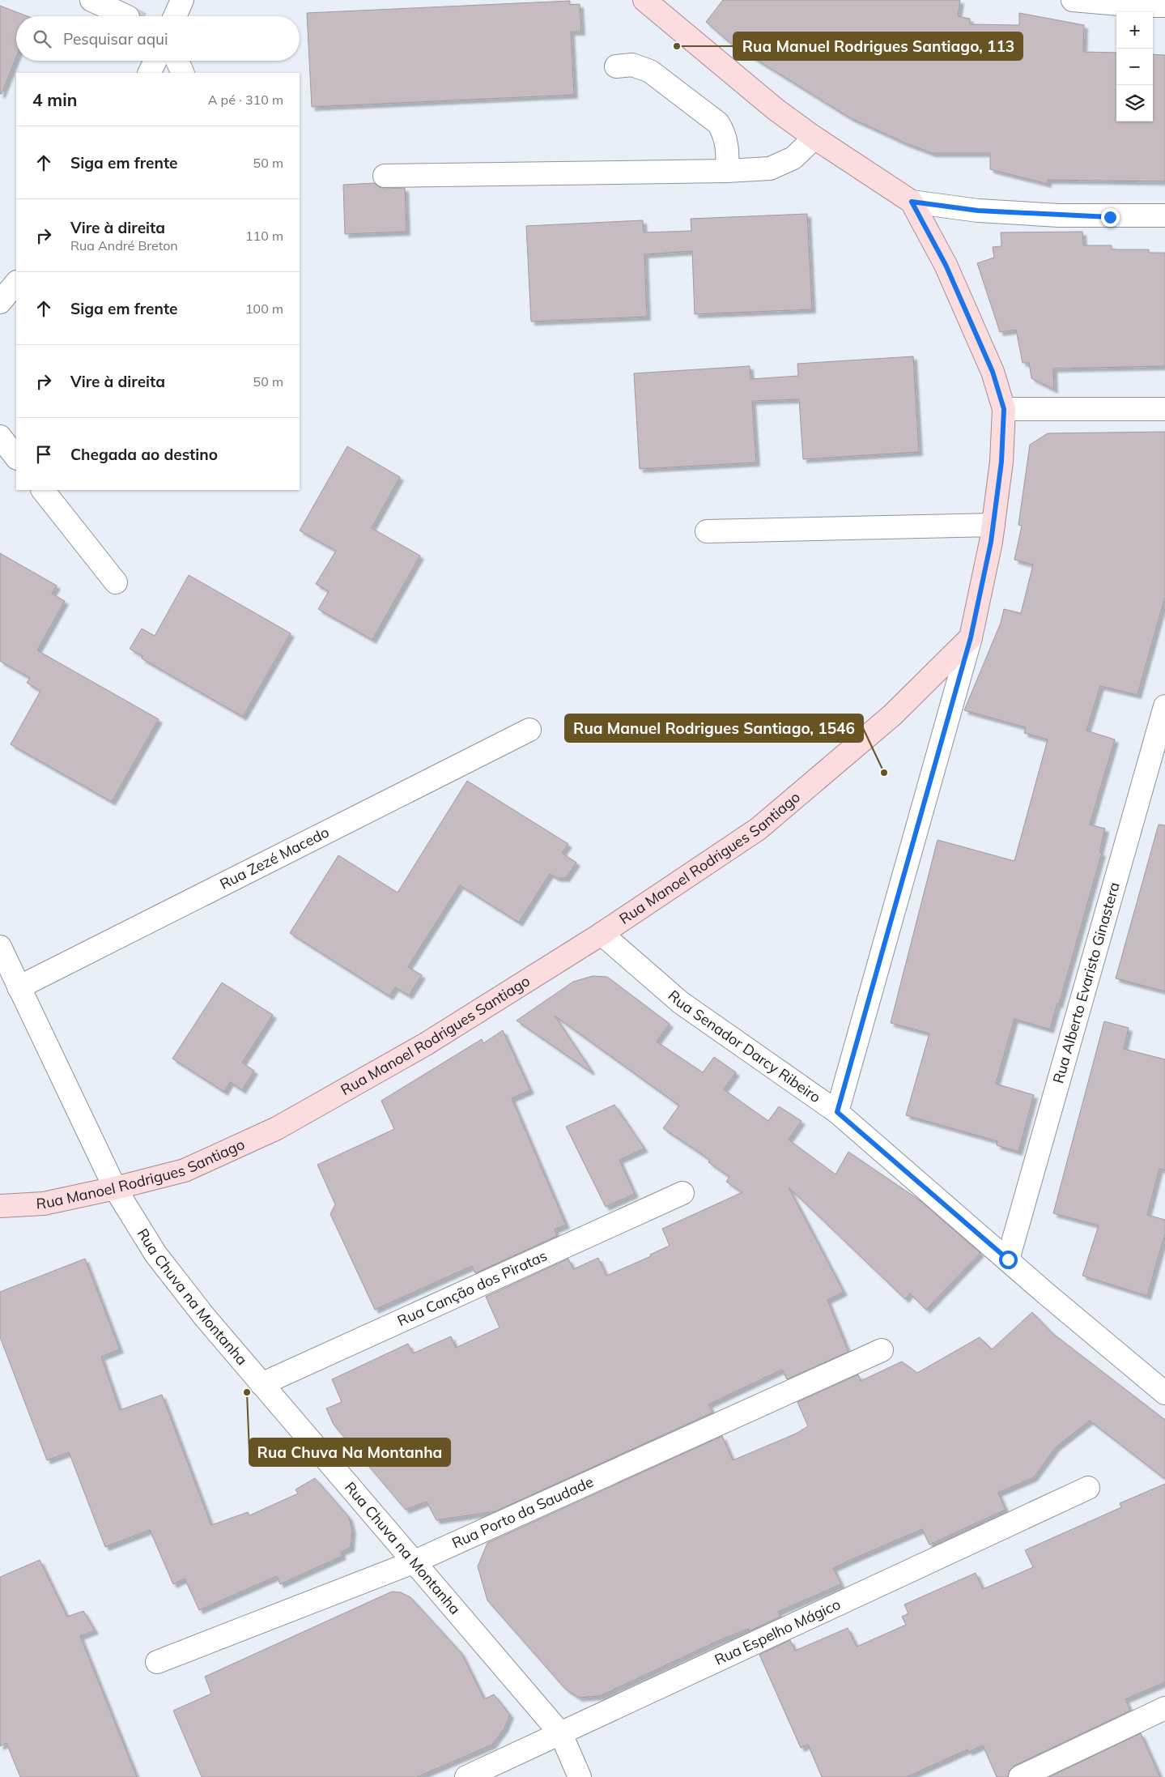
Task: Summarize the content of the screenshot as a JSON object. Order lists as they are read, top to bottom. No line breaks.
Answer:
{"streets":{"main road":["Rua Manoel Rodrigues Santiago"],"street":["Rua Zezé Macedo","Rua Alberto Evaristo Ginastera","Rua Senador Darcy Ribeiro","Rua Canção dos Piratas","Rua Chuva na Montanha","Rua Porto da Saudade","Rua Espelho Mágico"]},"crossings":[["Rua Manoel Rodrigues Santiago","Rua Senador Darcy Ribeiro"],["Rua Manoel Rodrigues Santiago","Rua Chuva na Montanha"],["Rua Alberto Evaristo Ginastera","Rua Senador Darcy Ribeiro"],["Rua Canção dos Piratas","Rua Chuva na Montanha"],["Rua Chuva na Montanha","Rua Porto da Saudade"],["Rua Chuva na Montanha","Rua Espelho Mágico"]],"places":["Rua Manuel Rodrigues Santiago, 113","Rua Manuel Rodrigues Santiago, 1546","Rua Chuva Na Montanha"],"page":{"map_buttons":["+","−"],"search":"Pesquisar aqui","heading":["4 min","A pé · 310 m"],"list":[["Siga em frente","50 m"],["Vire à direita","Rua André Breton","110 m"],["Siga em frente","100 m"],["Vire à direita","50 m"],"Chegada ao destino"]}}
